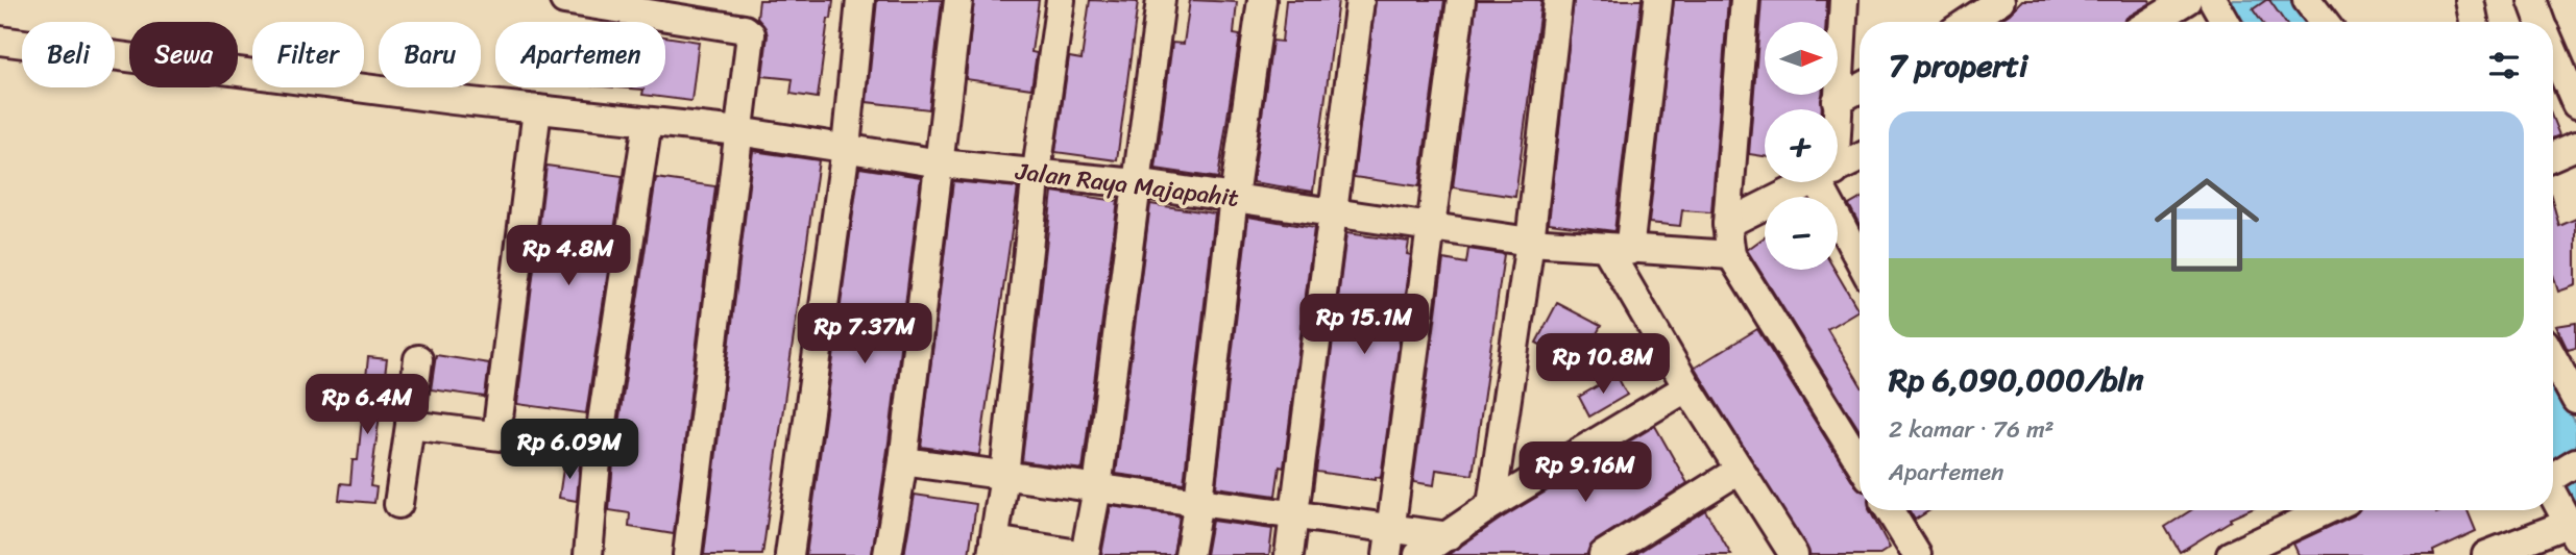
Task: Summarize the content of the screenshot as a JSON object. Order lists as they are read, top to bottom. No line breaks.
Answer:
{"streets":{"street":["Jalan Raya Majapahit"]},"north":"right","page":{"map_buttons":["+","−"],"chip":["Beli","Sewa","Filter","Baru","Apartemen"],"heading":"7 properti","list":[{"name":"Rp 6,090,000/bln","note":"2 kamar · 76 m² · Apartemen"}],"price":["Rp 4.8M","Rp 15.1M","Rp 7.37M","Rp 10.8M","Rp 6.4M","Rp 6.09M","Rp 9.16M"]}}
